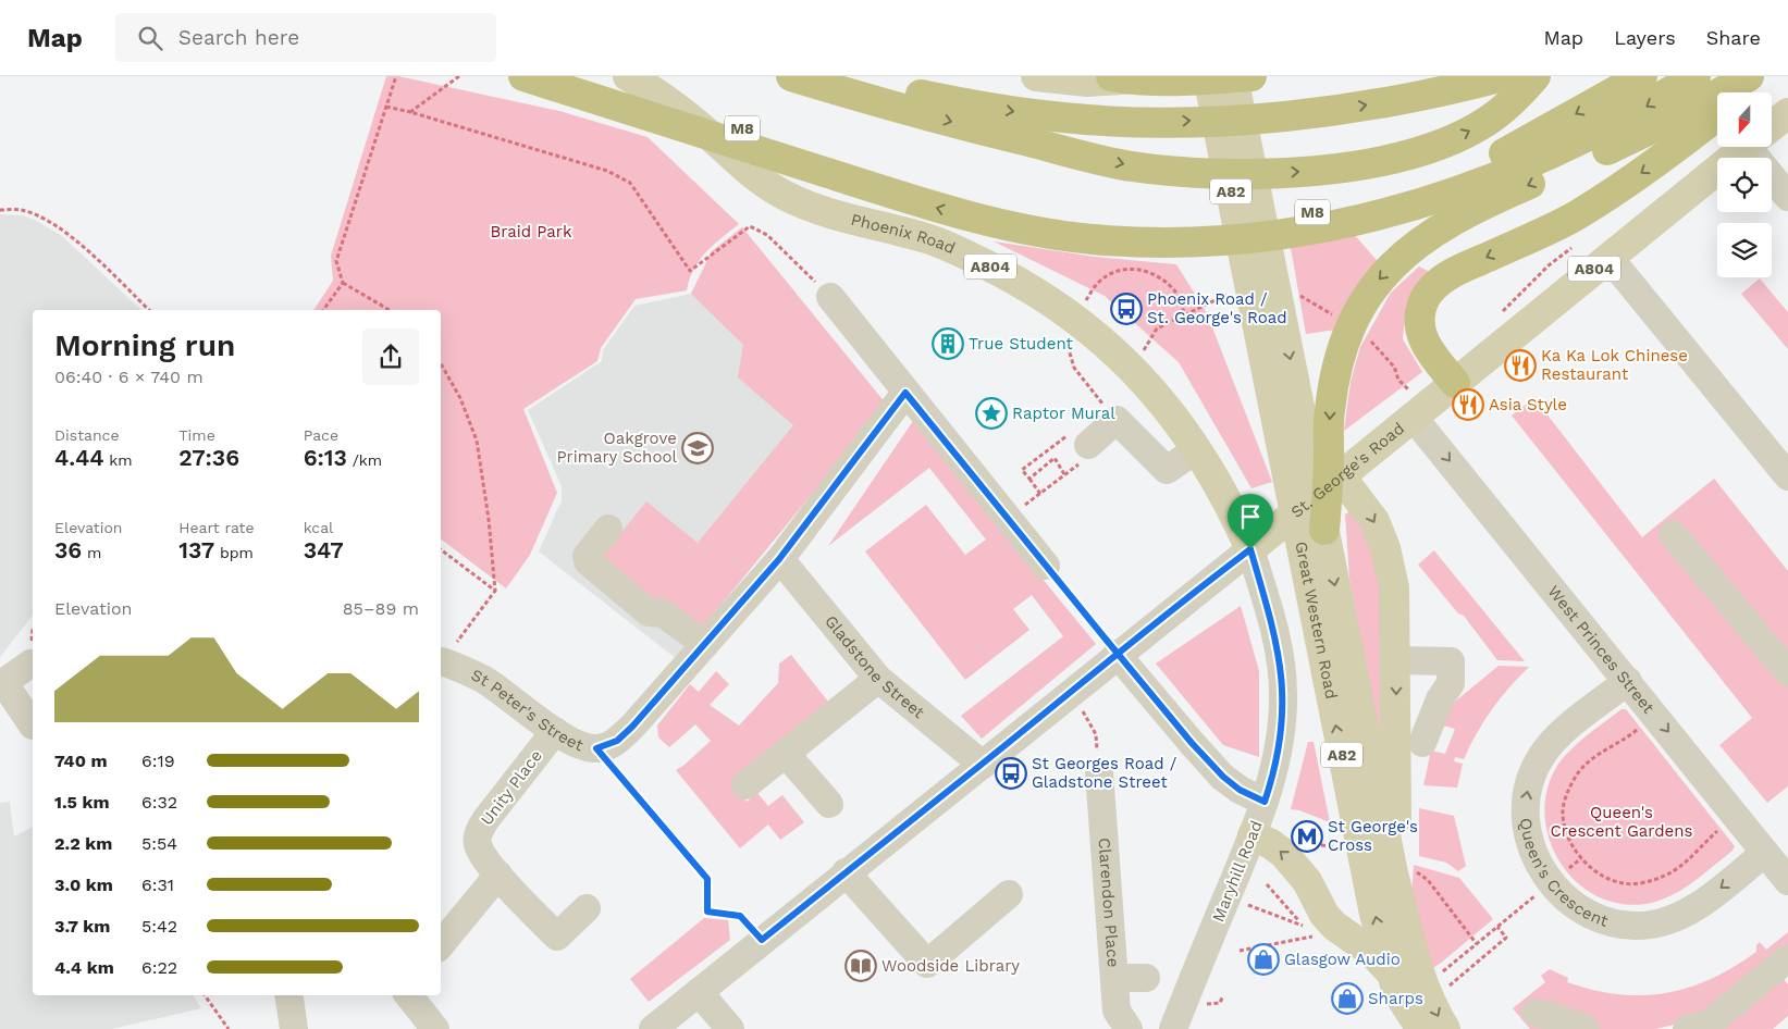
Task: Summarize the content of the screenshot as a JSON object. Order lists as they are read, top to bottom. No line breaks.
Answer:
{"streets":{"highway":["M8"],"main road":["A82","Phoenix Road","A804","St. George's Road","Great Western Road"],"street":["West Princes Street","Gladstone Street","St Peter's Street","Unity Place","Queen's Crescent","Maryhill Road","Clarendon Place"]},"crossings":[["Phoenix Road","St. George's Road"],["Phoenix Road","Maryhill Road"],["A804","St. George's Road"],["A804","West Princes Street"],["St. George's Road","West Princes Street"],["St. George's Road","Gladstone Street"],["St. George's Road","Maryhill Road"],["West Princes Street","Queen's Crescent"],["Gladstone Street","St Peter's Street"],["St Peter's Street","Unity Place"]],"parks":["Braid Park","Queen's Crescent Gardens"],"places":{"bus stop":["Phoenix Road / St. George's Road","St Georges Road / Gladstone Street"],"building":["True Student"],"restaurant":["Ka Ka Lok Chinese Restaurant","Asia Style"],"place":["Raptor Mural"],"school or university":["Oakgrove Primary School"],"metro station":["St George's Cross"],"shop":["Glasgow Audio","Sharps"],"library":["Woodside Library"]},"north":"bottom","page":{"header":"Map","search":"Search here","nav":["Map","Layers","Share"],"heading":["Morning run","06:40 · 6 × 740 m"],"stats":[["Distance","4.44 km"],["Time","27:36"],["Pace","6:13 /km"],["Elevation","36 m"],["Heart rate","137 bpm"],["kcal","347"]],"chart":["Elevation","85–89 m"],"list":[{"name":"740 m","note":"6:19"},{"name":"1.5 km","note":"6:32"},{"name":"2.2 km","note":"5:54"},{"name":"3.0 km","note":"6:31"},{"name":"3.7 km","note":"5:42"},{"name":"4.4 km","note":"6:22"}]}}
